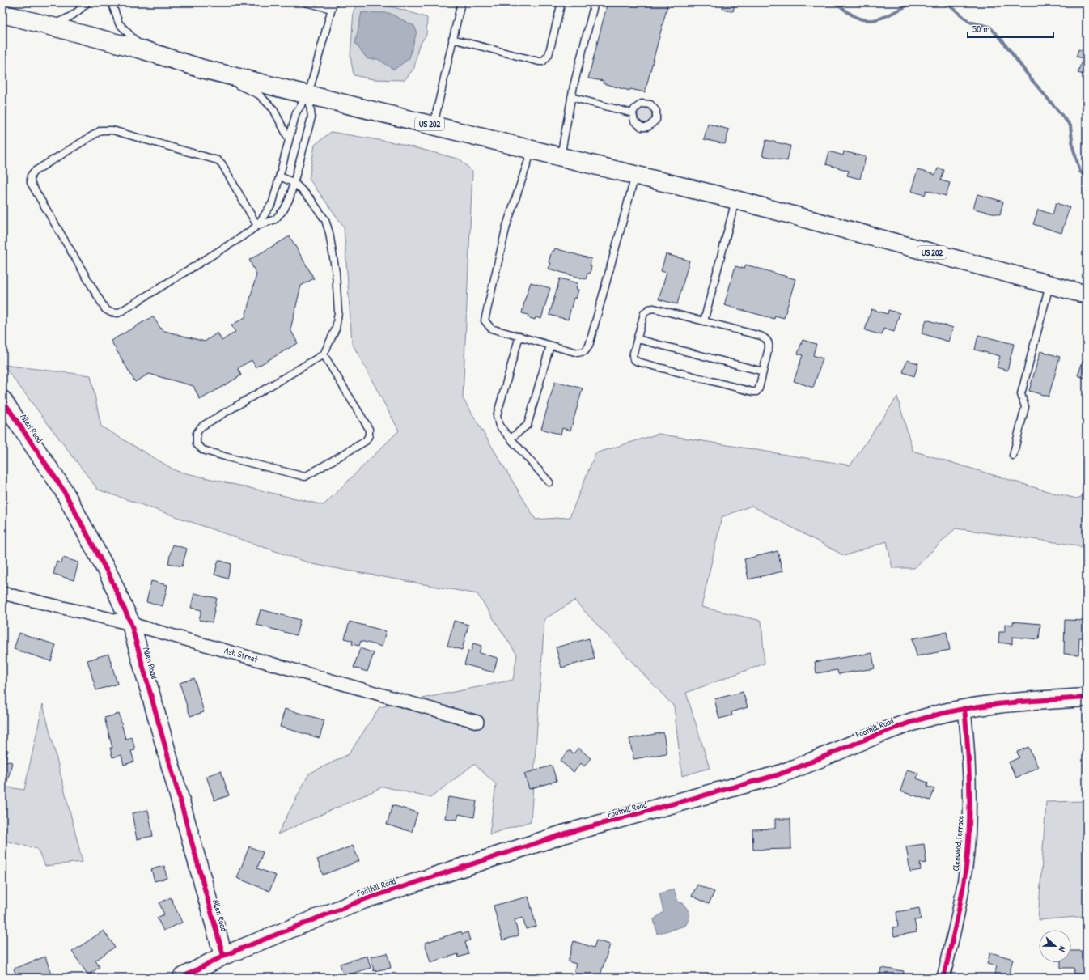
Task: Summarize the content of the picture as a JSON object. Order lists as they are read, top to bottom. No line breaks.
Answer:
{"streets":{"main road":["US 202","Allen Road","Foothill Road"],"street":["Ash Street","Glenwood Terrace"]},"crossings":[["Allen Road","Ash Street"],["Allen Road","Foothill Road"],["Foothill Road","Glenwood Terrace"]],"scale_bar":"50 m","north":"right"}
